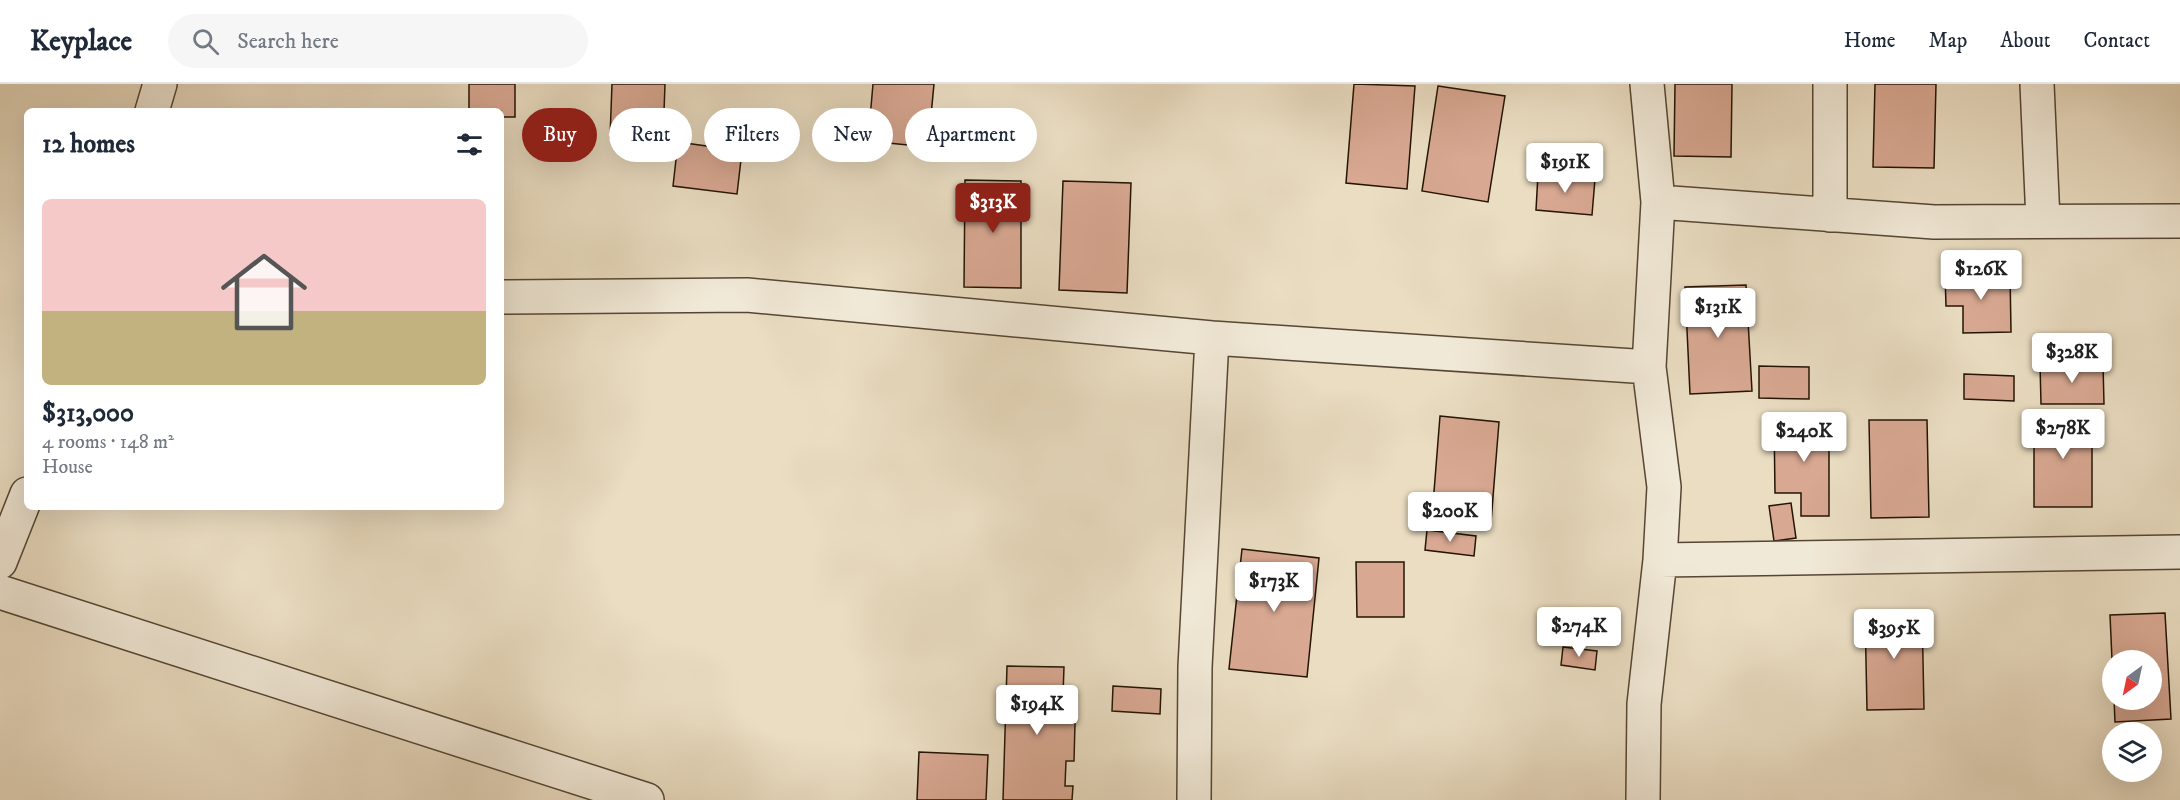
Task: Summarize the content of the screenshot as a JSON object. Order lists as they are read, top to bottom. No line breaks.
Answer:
{"north":"bottom left","page":{"header":"Keyplace","search":"Search here","nav":["Home","Map","About","Contact"],"chip":["Buy","Rent","Filters","New","Apartment"],"heading":"12 homes","price":["$191K","$313K","$126K","$131K","$328K","$278K","$240K","$200K","$173K","$274K","$395K","$194K"],"list":[{"name":"$313,000","note":"4 rooms · 148 m² · House"}]}}
